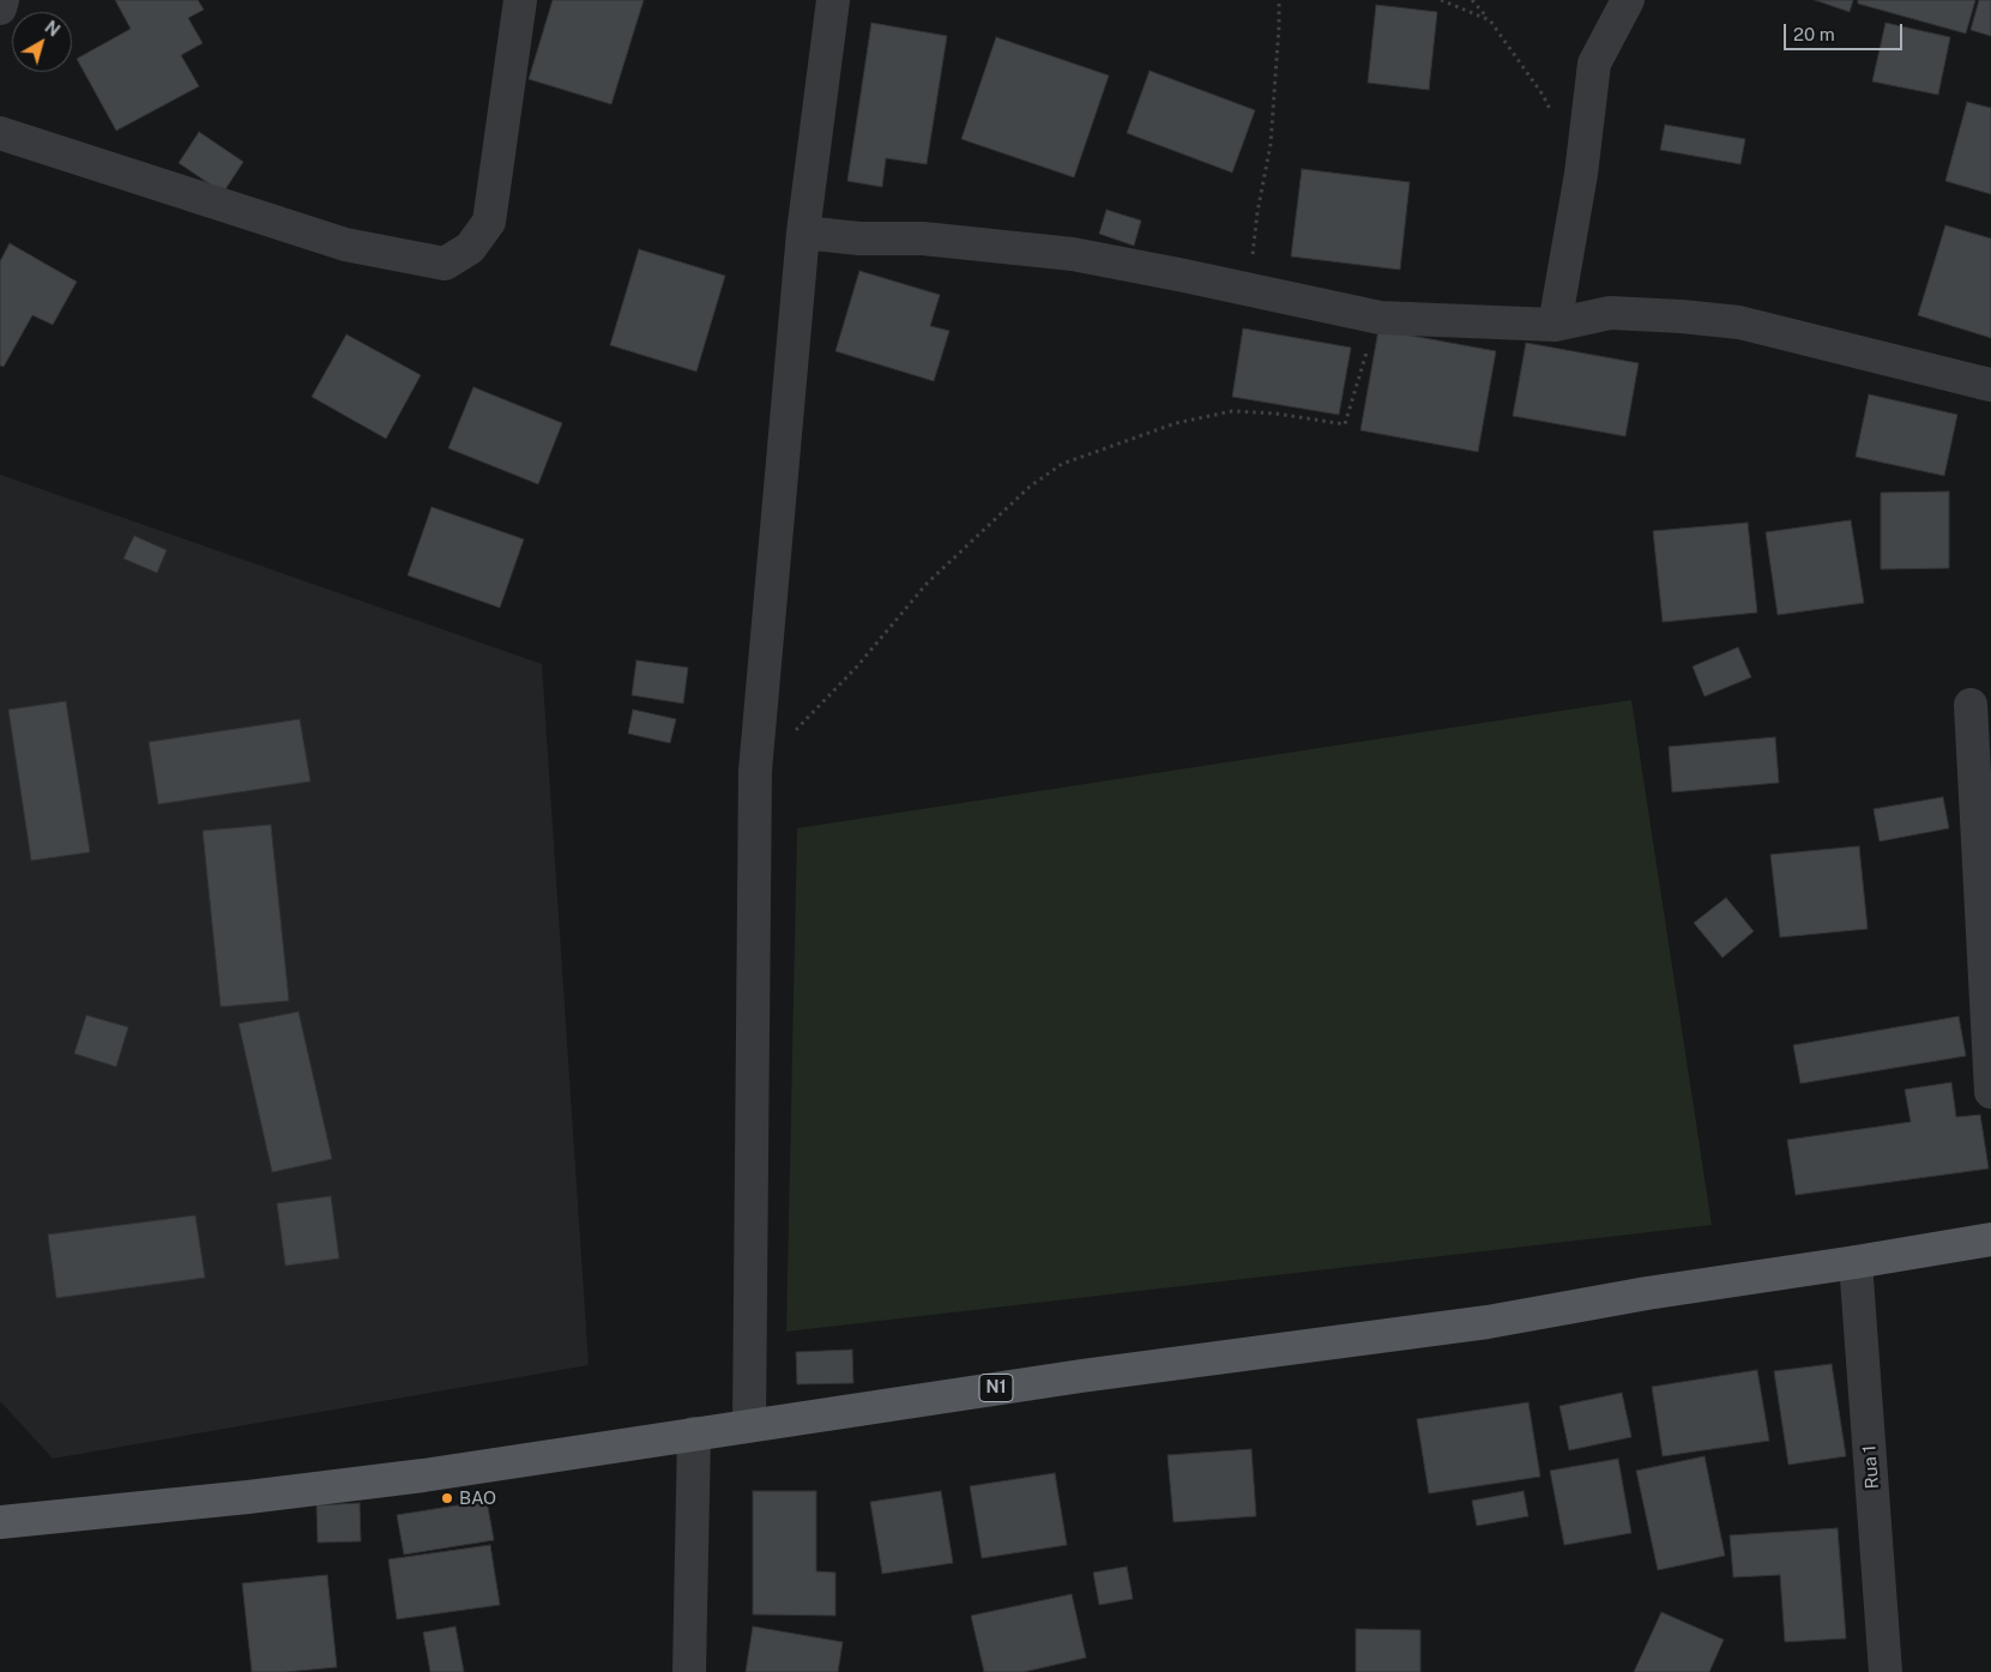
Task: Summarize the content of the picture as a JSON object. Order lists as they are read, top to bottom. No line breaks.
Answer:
{"streets":{"main road":["N1"],"street":["Rua 1"]},"crossings":[["N1","Rua 1"]],"places":["BAO"],"scale_bar":"20 m","north":"top right"}
